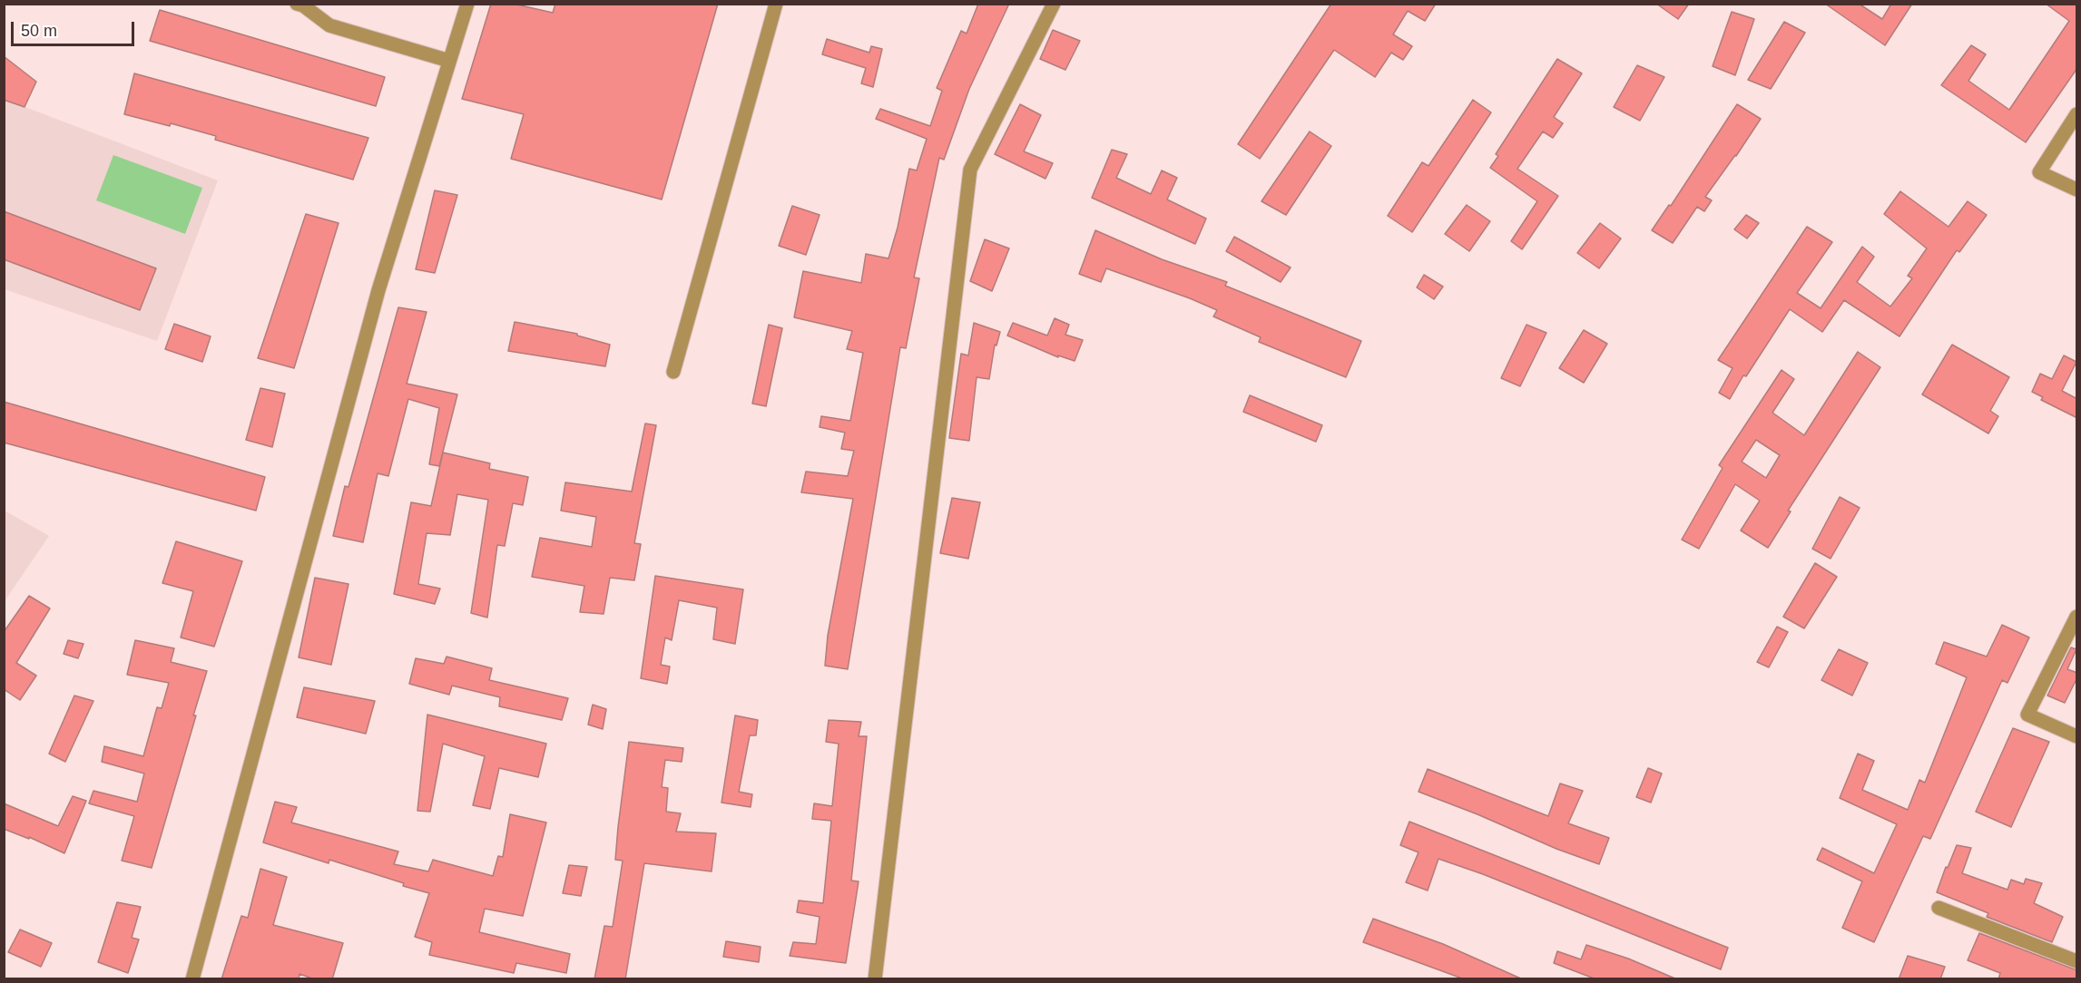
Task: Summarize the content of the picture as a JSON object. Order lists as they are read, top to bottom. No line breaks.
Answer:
{"scale_bar":"50 m"}
